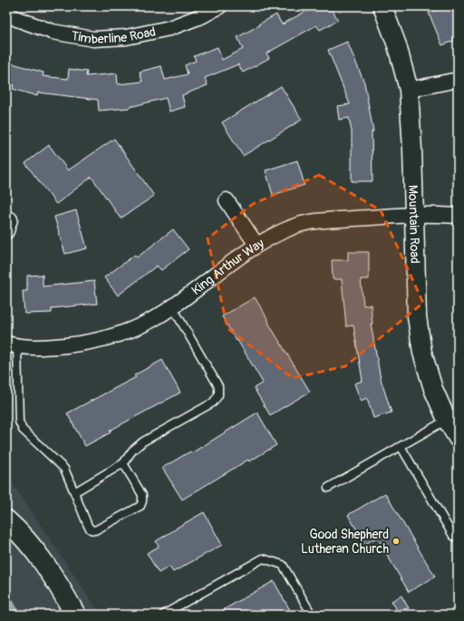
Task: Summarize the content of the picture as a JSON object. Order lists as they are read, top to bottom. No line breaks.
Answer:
{"streets":{"street":["Timberline Road","Mountain Road","King Arthur Way"]},"crossings":[["Mountain Road","King Arthur Way"]],"places":["Good Shepherd Lutheran Church"]}
